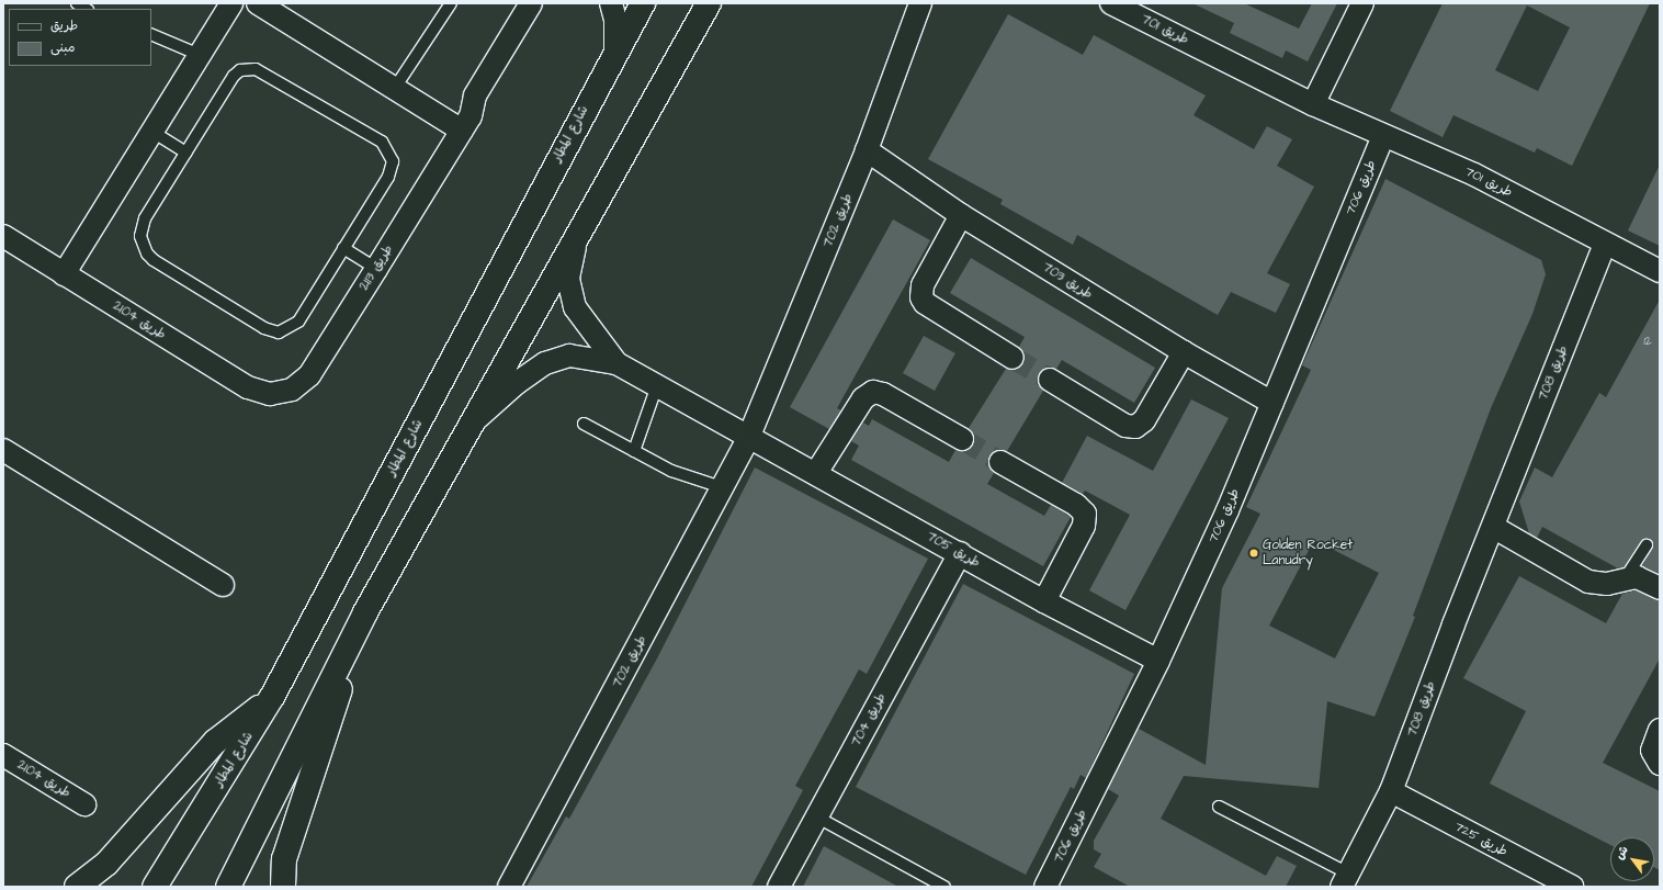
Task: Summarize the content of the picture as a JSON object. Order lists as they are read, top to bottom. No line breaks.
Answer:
{"streets":{"main road":["شارع المطار"],"street":["طريق 701","طريق 706","طريق 702","طريق 2113","طريق 703","طريق 2104","طريق 708","طريق 705","طريق 704","طريق 725"]},"crossings":[["طريق 701","طريق 706"],["طريق 701","طريق 708"],["طريق 706","طريق 703"],["طريق 706","طريق 705"],["طريق 702","طريق 703"],["طريق 702","طريق 705"],["طريق 2113","طريق 2104"],["طريق 708","طريق 725"],["طريق 705","طريق 704"]],"places":["Golden Rocket Lanudry"],"house_numbers":["12"],"legend":["طريق","مبنى"],"north":"top left"}
